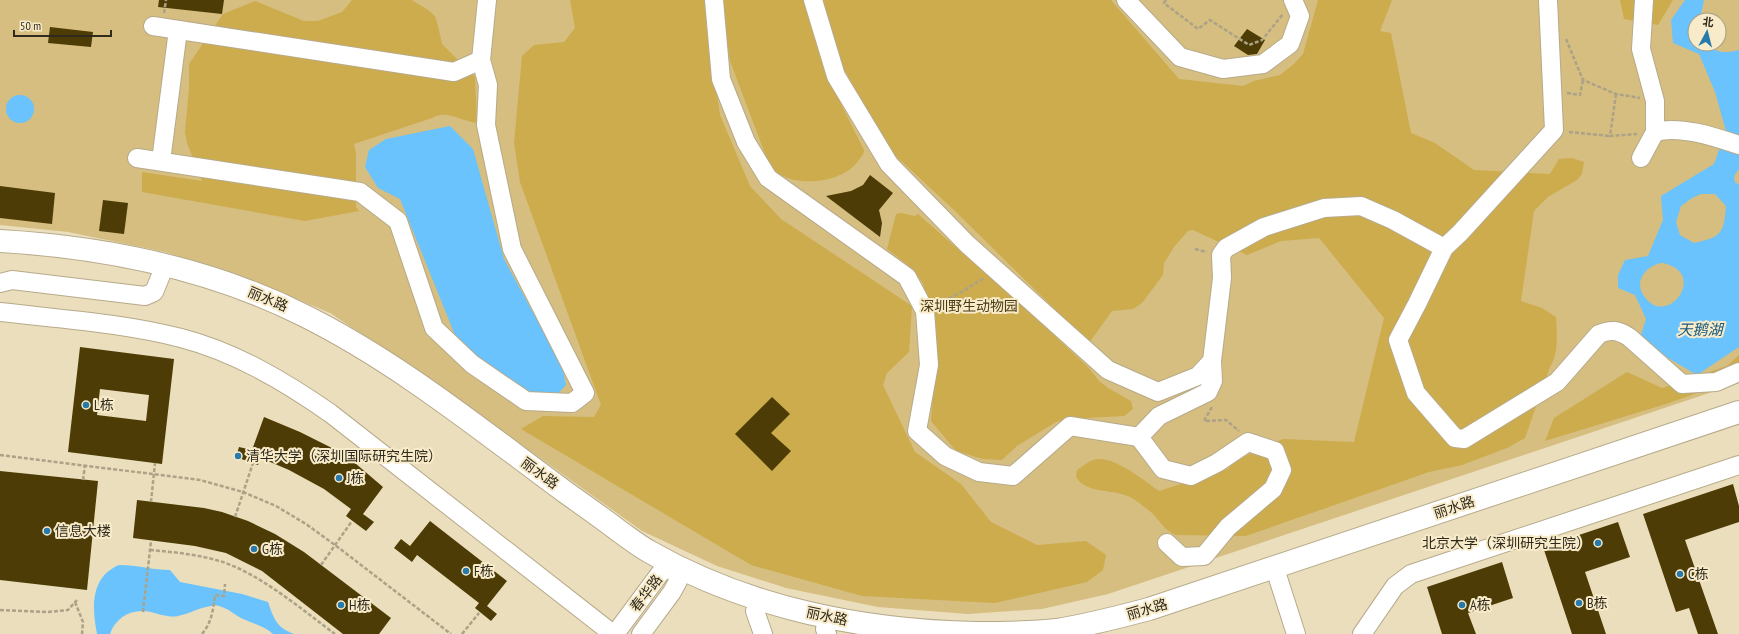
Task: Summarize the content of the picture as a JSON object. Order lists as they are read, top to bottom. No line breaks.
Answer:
{"streets":{"main road":["丽水路"],"street":["春华路"]},"crossings":[["丽水路","春华路"]],"water":["天鹅湖"],"parks":["深圳野生动物园"],"places":["L栋","清华大学（深圳国际研究生院）","J栋","信息大楼","北京大学（深圳研究生院）","G栋","F栋","C栋","B栋","H栋","A栋"],"scale_bar":"50 m","north":"top"}
